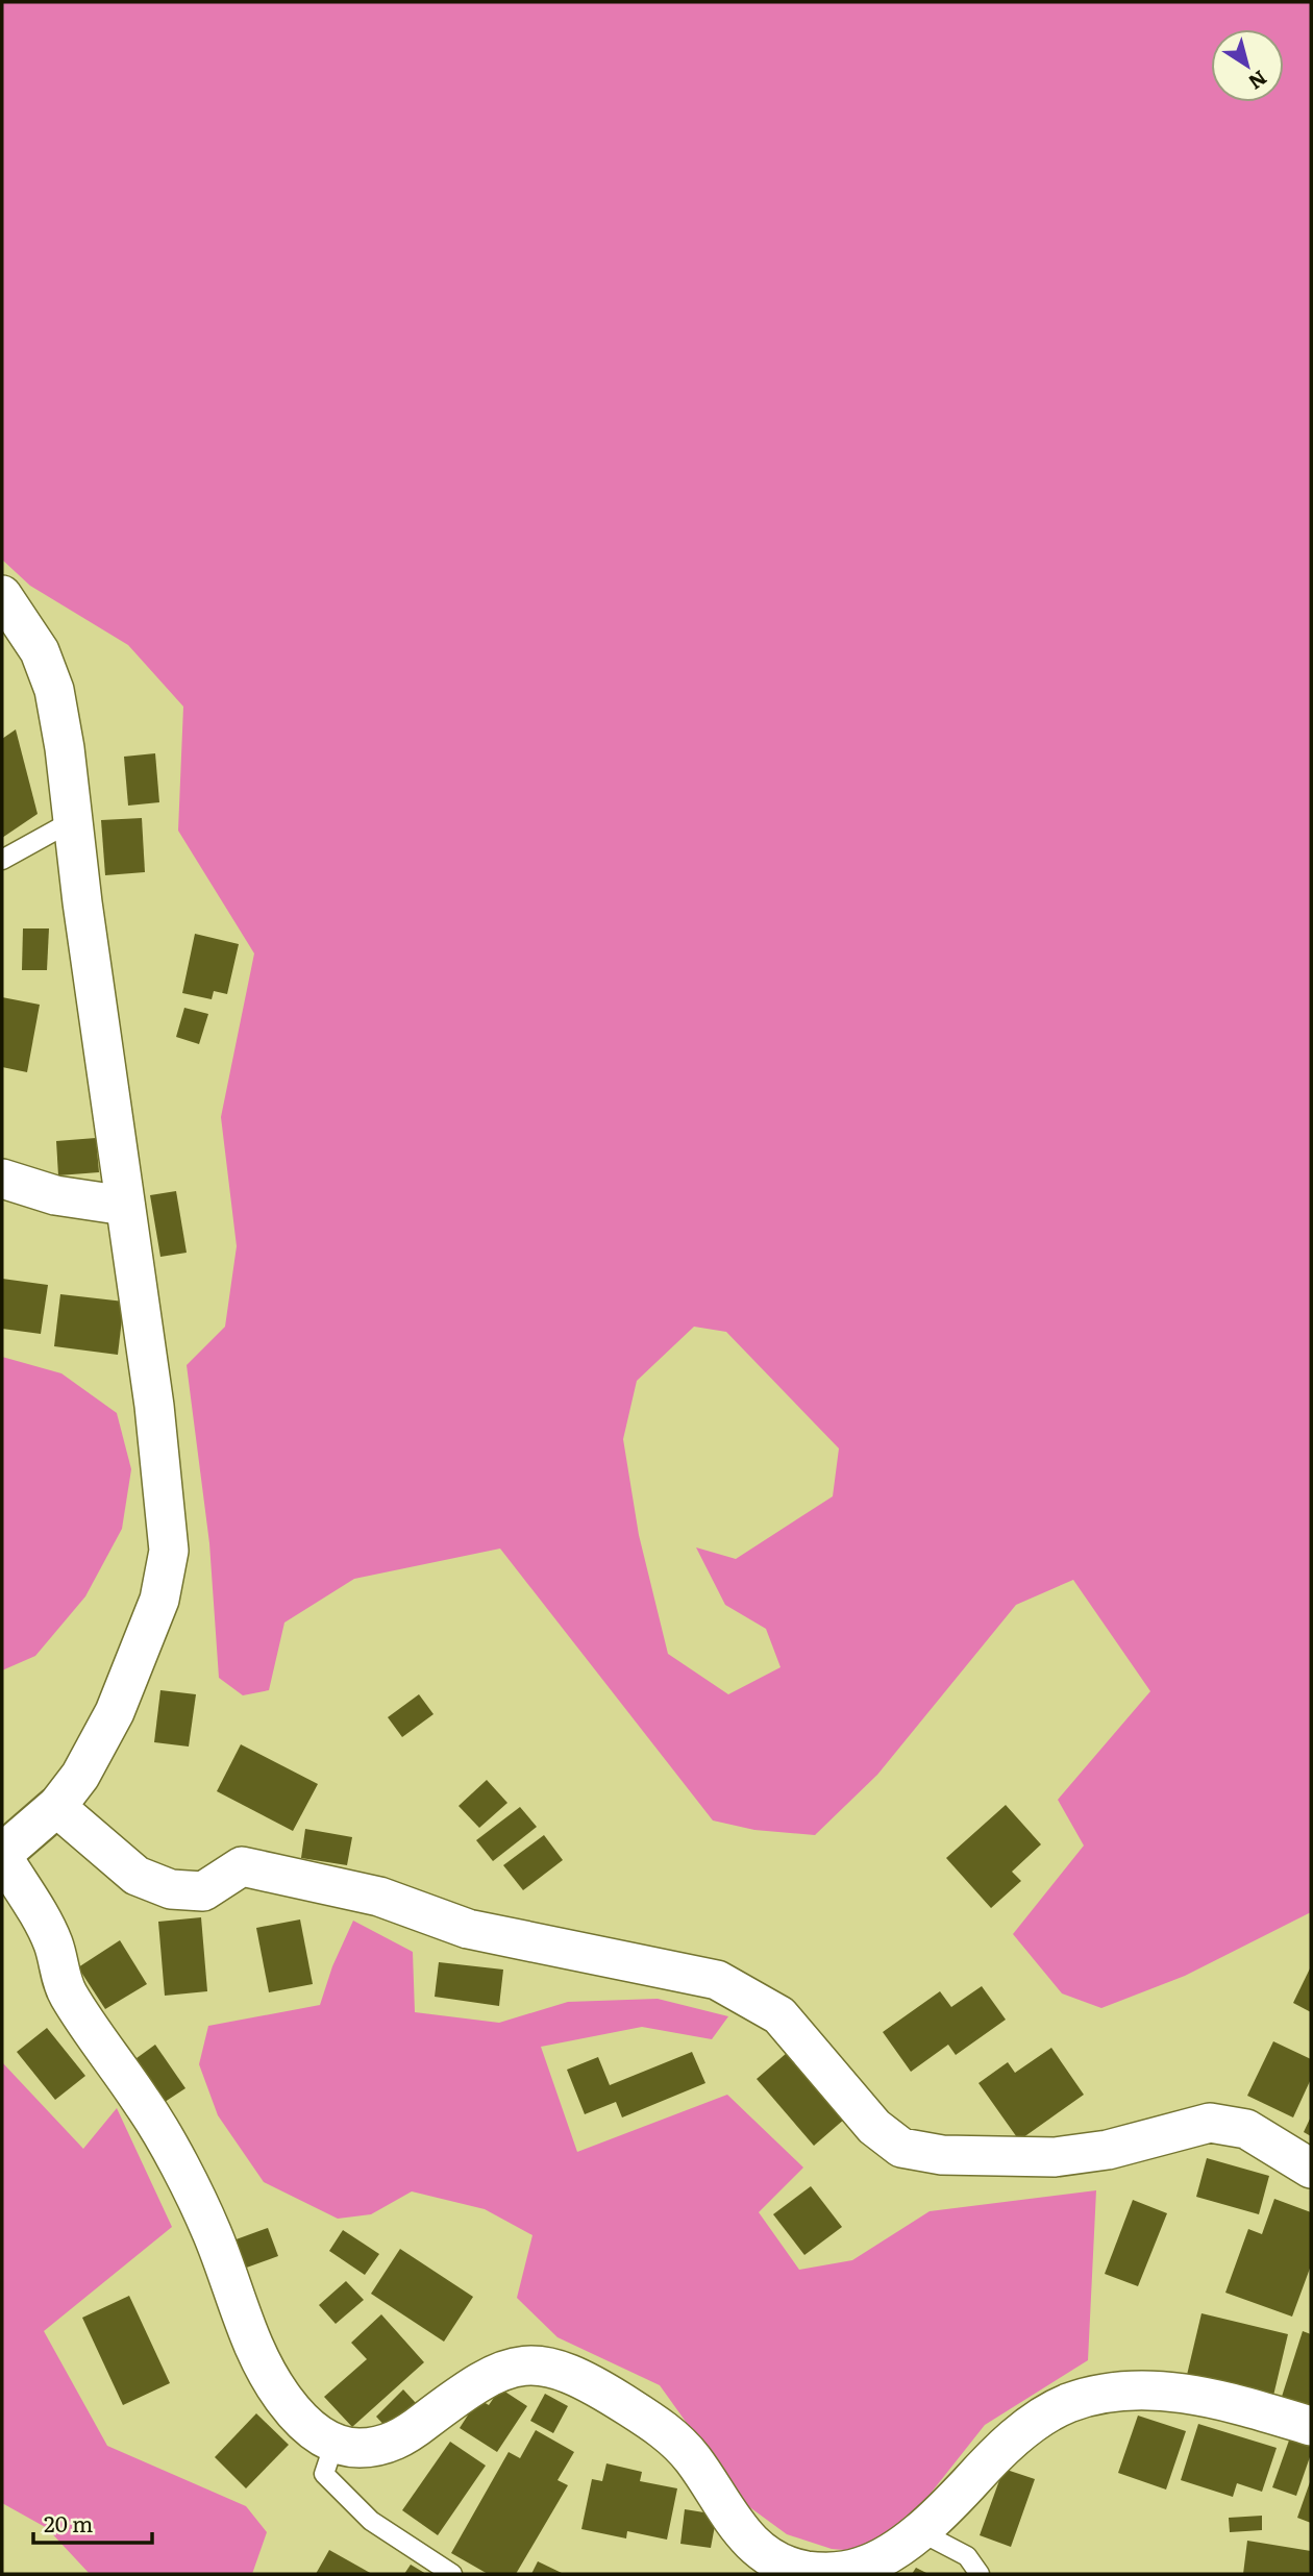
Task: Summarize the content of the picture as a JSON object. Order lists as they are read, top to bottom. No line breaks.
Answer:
{"scale_bar":"20 m","north":"bottom right"}
